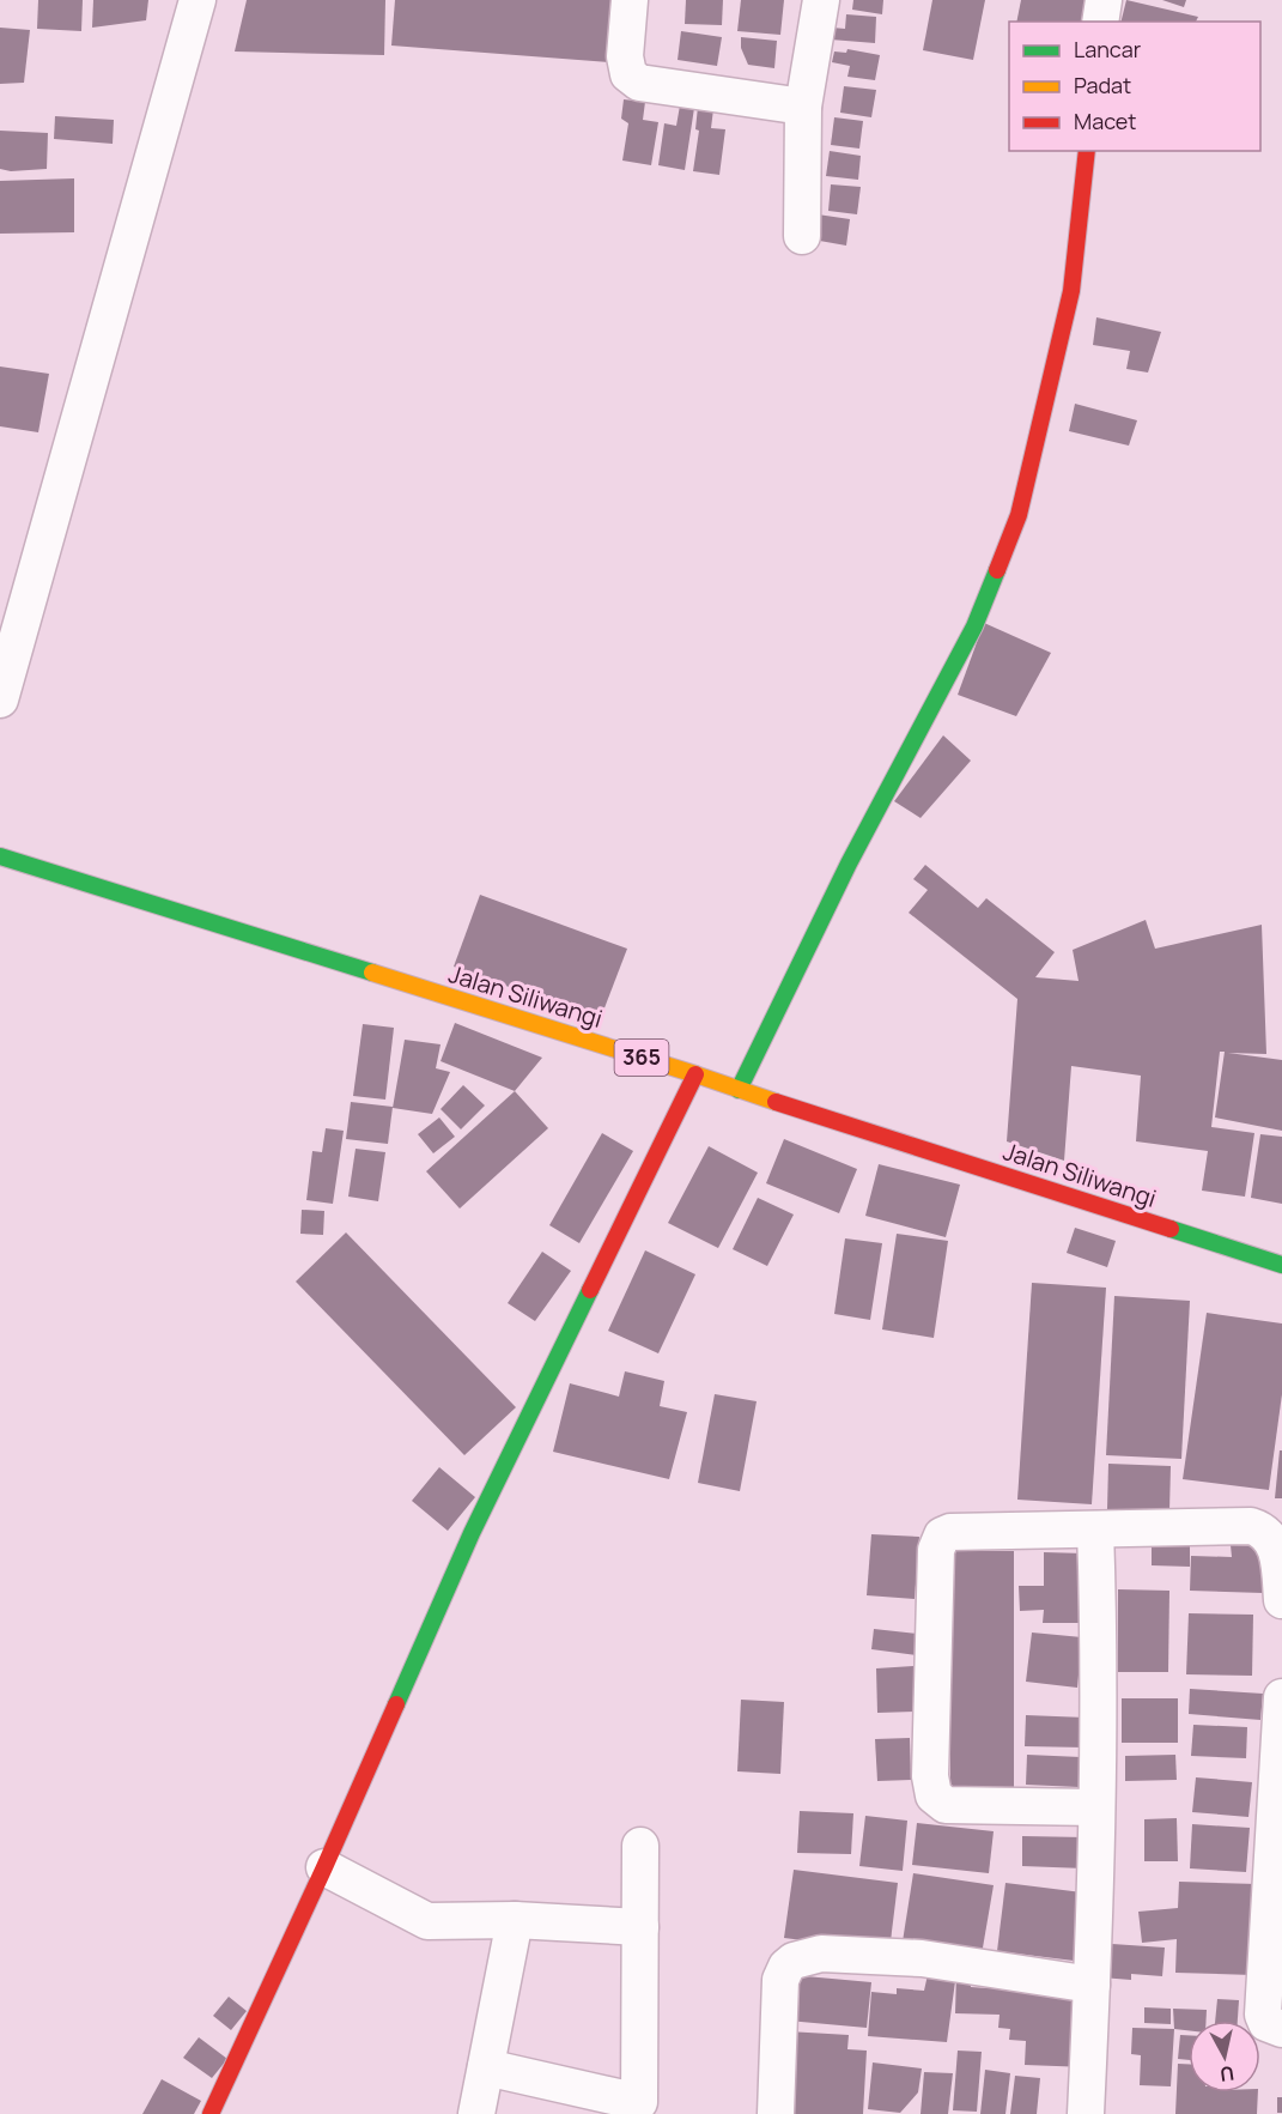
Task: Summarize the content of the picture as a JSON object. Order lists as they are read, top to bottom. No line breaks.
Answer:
{"streets":{"street":["Jalan Siliwangi","365"]},"legend":["Lancar","Padat","Macet"],"north":"bottom"}
